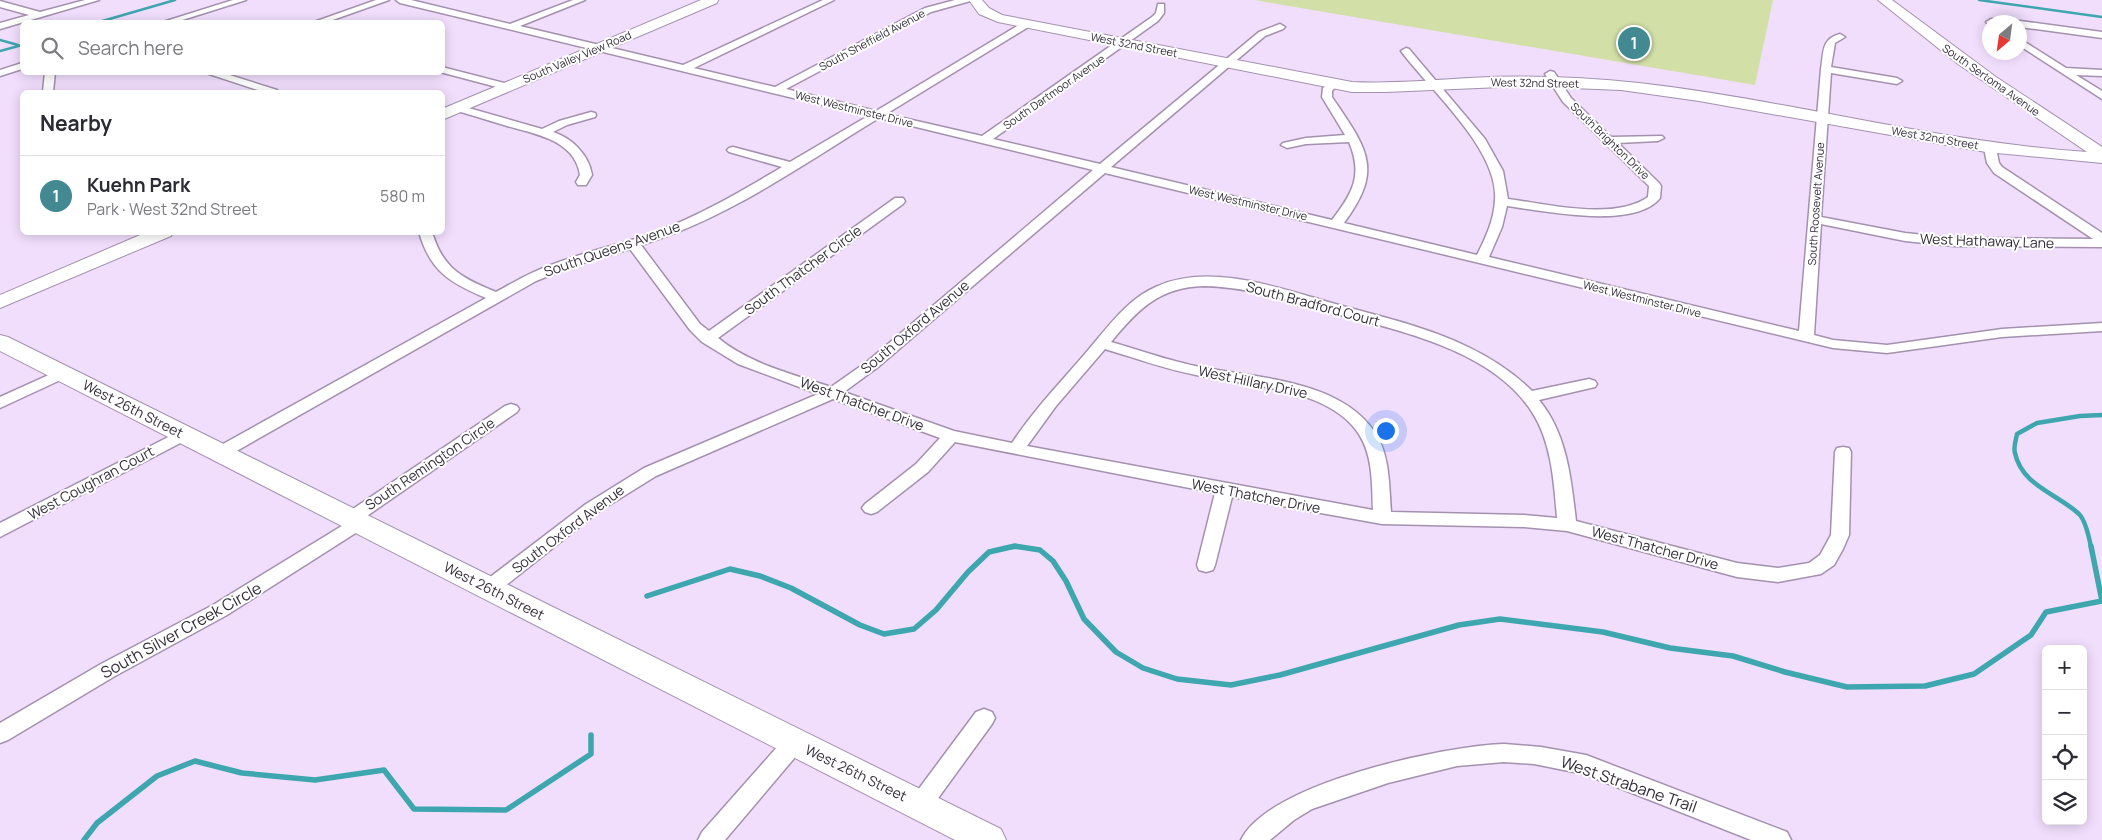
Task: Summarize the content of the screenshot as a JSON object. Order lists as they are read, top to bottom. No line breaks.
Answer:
{"streets":{"street":["South Sheffield Avenue","West 32nd Street","South Valley View Road","South Sertoma Avenue","South Dartmoor Avenue","West Westminster Drive","South Brighton Drive","South Roosevelt Avenue","West Hathaway Lane","South Queens Avenue","South Thatcher Circle","South Bradford Court","South Oxford Avenue","West Hillary Drive","West Thatcher Drive","West 26th Street","South Remington Circle","West Coughran Court","South Silver Creek Circle","West Strabane Trail"]},"crossings":[["South Sheffield Avenue","West Westminster Drive"],["West 32nd Street","South Dartmoor Avenue"],["West 32nd Street","South Brighton Drive"],["West 32nd Street","South Roosevelt Avenue"],["West 32nd Street","South Queens Avenue"],["West 32nd Street","South Oxford Avenue"],["South Valley View Road","West Westminster Drive"],["South Dartmoor Avenue","West Westminster Drive"],["West Westminster Drive","South Roosevelt Avenue"],["West Westminster Drive","South Queens Avenue"],["West Westminster Drive","South Oxford Avenue"],["South Roosevelt Avenue","West Hathaway Lane"],["South Queens Avenue","West Thatcher Drive"],["South Queens Avenue","West 26th Street"],["South Thatcher Circle","West Thatcher Drive"],["South Bradford Court","West Hillary Drive"],["South Bradford Court","West Thatcher Drive"],["South Oxford Avenue","West Thatcher Drive"],["South Oxford Avenue","West 26th Street"],["West Hillary Drive","West Thatcher Drive"],["West 26th Street","South Remington Circle"],["West 26th Street","West Coughran Court"],["West 26th Street","South Silver Creek Circle"],["South Remington Circle","South Silver Creek Circle"]],"north":"bottom left","page":{"search":"Search here","pins":"1","heading":"Nearby","list":[{"mark":"1","name":"Kuehn Park","note":"Park · West 32nd Street","value":"580 m"}],"map_buttons":["+","−"]}}
